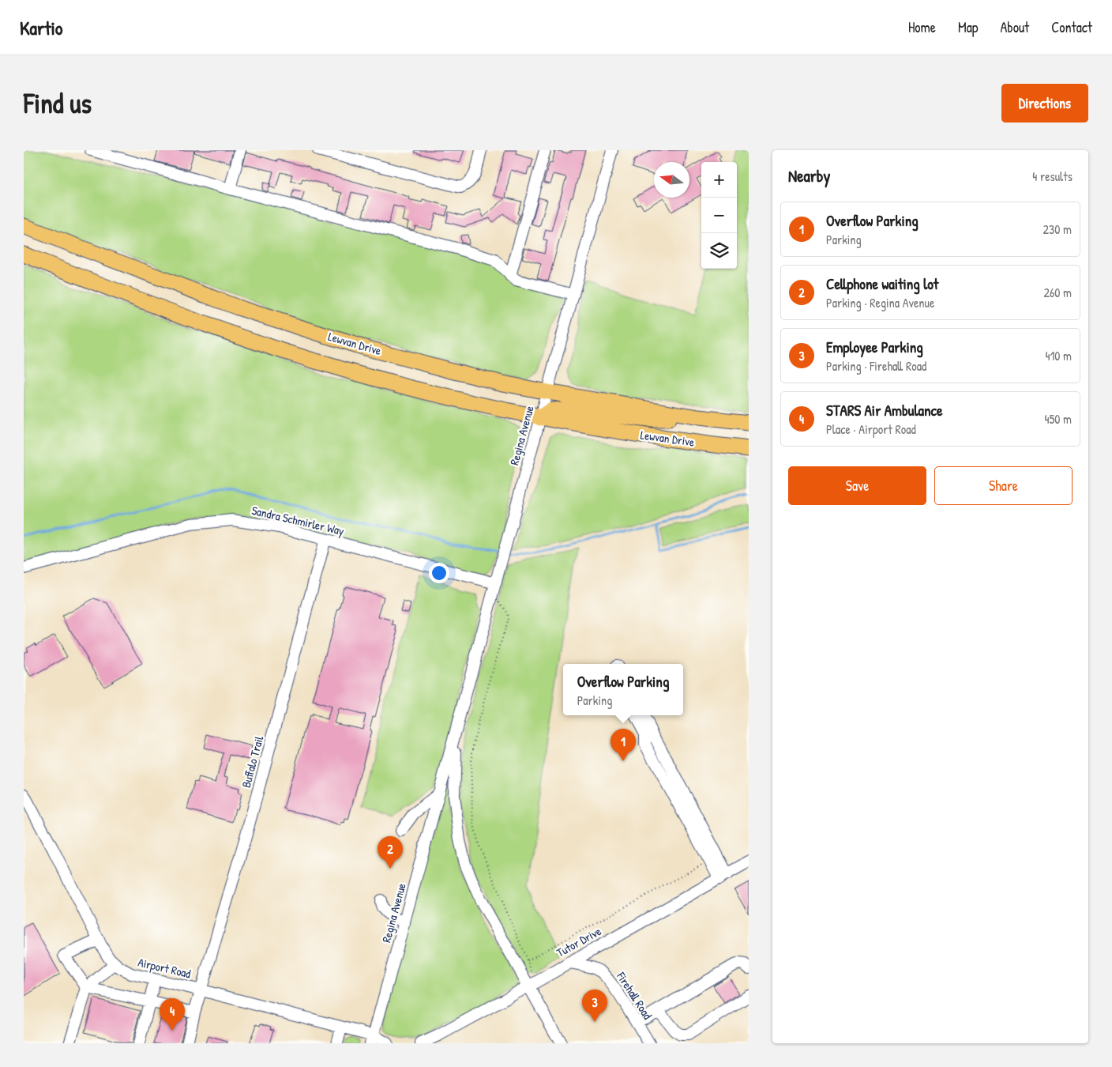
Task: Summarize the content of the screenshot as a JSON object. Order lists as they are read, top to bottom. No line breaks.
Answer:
{"streets":{"main road":["Lewvan Drive"],"street":["Regina Avenue","Sandra Schmirler Way","Buffalo Trail","Tutor Drive","Airport Road","Firehall Road"]},"crossings":[["Lewvan Drive","Regina Avenue"],["Regina Avenue","Sandra Schmirler Way"],["Regina Avenue","Tutor Drive"],["Regina Avenue","Airport Road"],["Sandra Schmirler Way","Buffalo Trail"],["Buffalo Trail","Airport Road"],["Tutor Drive","Firehall Road"]],"north":"left","page":{"header":"Kartio","nav":["Home","Map","About","Contact"],"buttons":["Directions",["Save","Share"]],"title":"Find us","heading":["Nearby","4 results"],"map_buttons":["+","−"],"list":[{"mark":"1","name":"Overflow Parking","note":"Parking","value":"230 m"},{"mark":"2","name":"Cellphone waiting lot","note":"Parking · Regina Avenue","value":"260 m"},{"mark":"3","name":"Employee Parking","note":"Parking · Firehall Road","value":"410 m"},{"mark":"4","name":"STARS Air Ambulance","note":"Place · Airport Road","value":"450 m"}],"popup":["Overflow Parking","Parking"],"pins":["1","2","3","4"]}}
